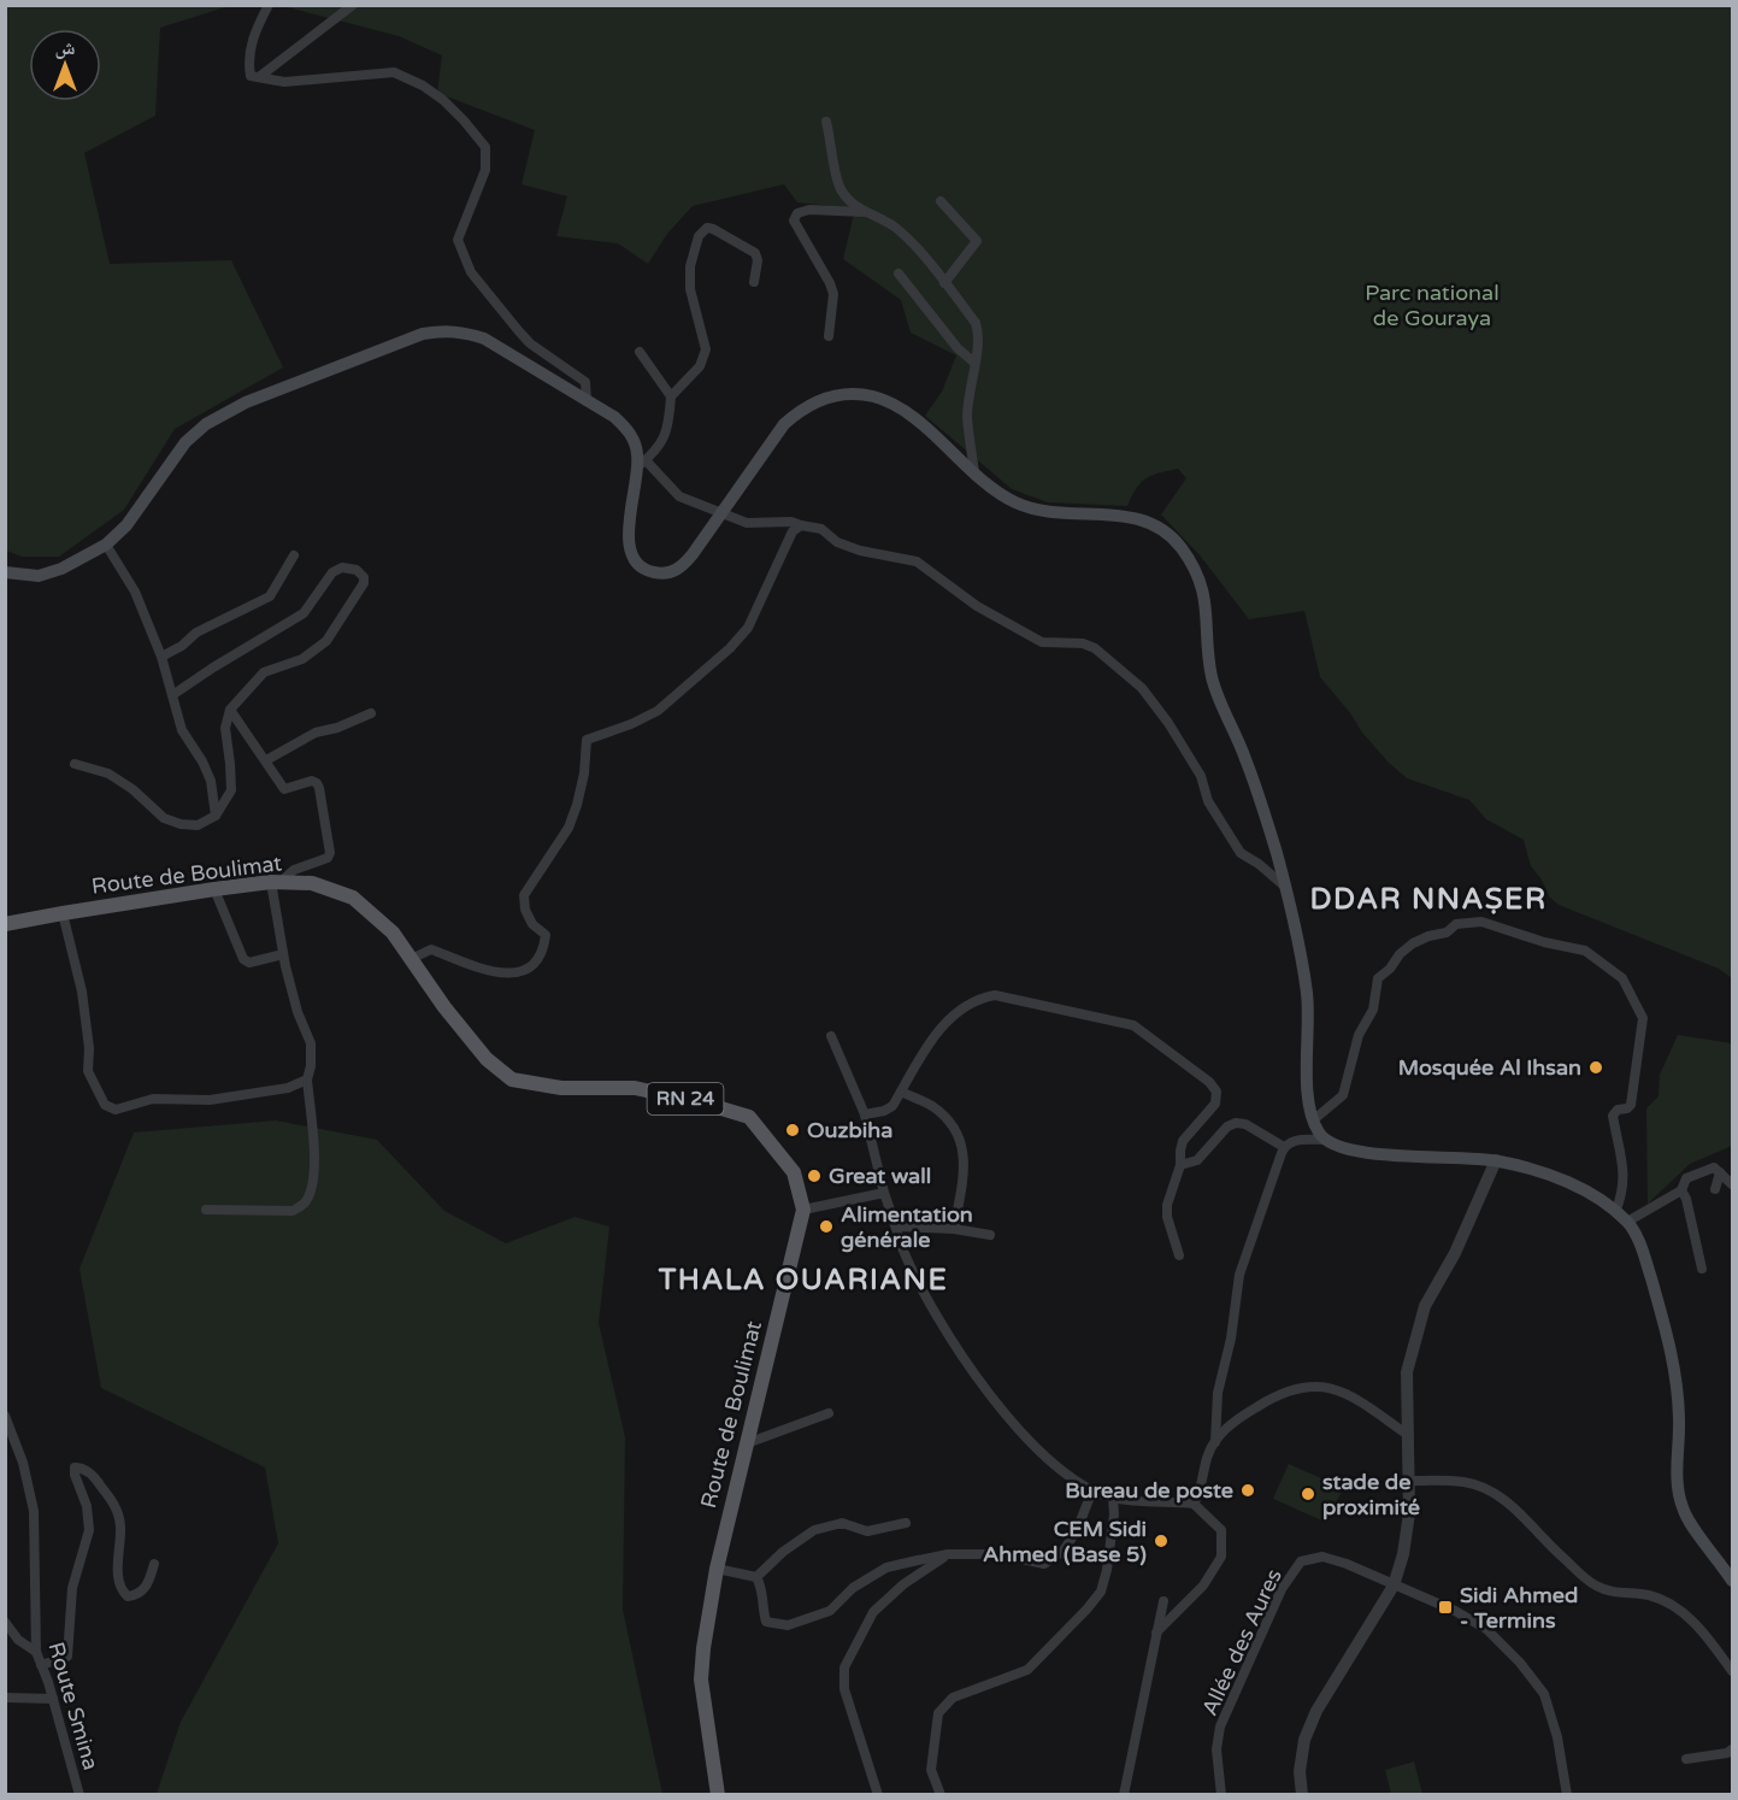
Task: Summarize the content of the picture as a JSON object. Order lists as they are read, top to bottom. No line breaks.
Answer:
{"streets":{"main road":["Route de Boulimat","RN 24"],"street":["Allée des Aures","Route Smina"]},"districts":["DDAR NNAṢER","THALA OUARIANE"],"parks":["Parc national de Gouraya"],"places":{"other":["Mosquée Al Ihsan","Ouzbiha","Great wall","Alimentation générale","Bureau de poste","stade de proximité","CEM Sidi Ahmed (Base 5)"],"transit":["Sidi Ahmed - Termins"]},"north":"top"}
